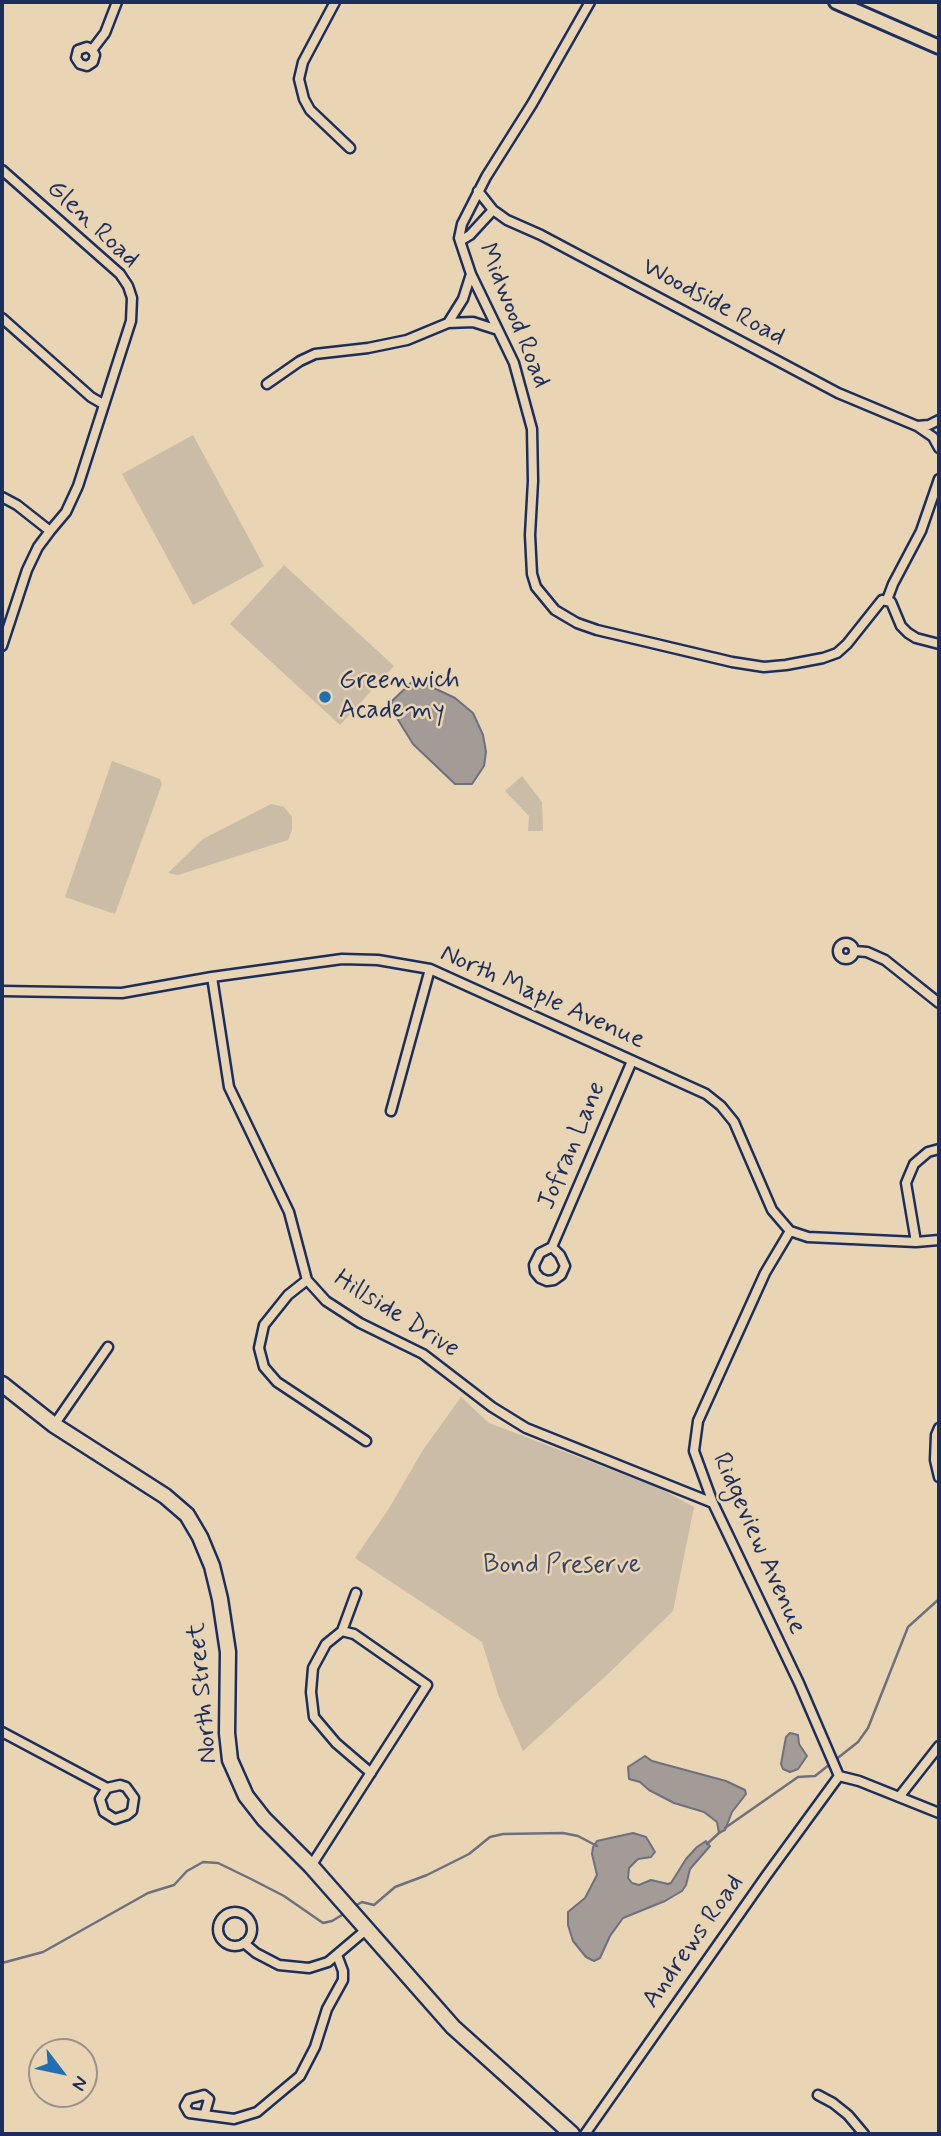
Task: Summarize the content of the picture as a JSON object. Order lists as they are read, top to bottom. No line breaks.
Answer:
{"streets":{"main road":["North Street"],"street":["Glen Road","Woodside Road","Midwood Road","North Maple Avenue","Jofran Lane","Hillside Drive","Ridgeview Avenue","Andrews Road"]},"crossings":[["Woodside Road","Midwood Road"],["North Maple Avenue","Jofran Lane"],["North Maple Avenue","Hillside Drive"],["North Maple Avenue","Ridgeview Avenue"],["Hillside Drive","Ridgeview Avenue"],["Ridgeview Avenue","Andrews Road"]],"parks":["Bond Preserve"],"places":["Greenwich Academy"],"north":"bottom right"}
